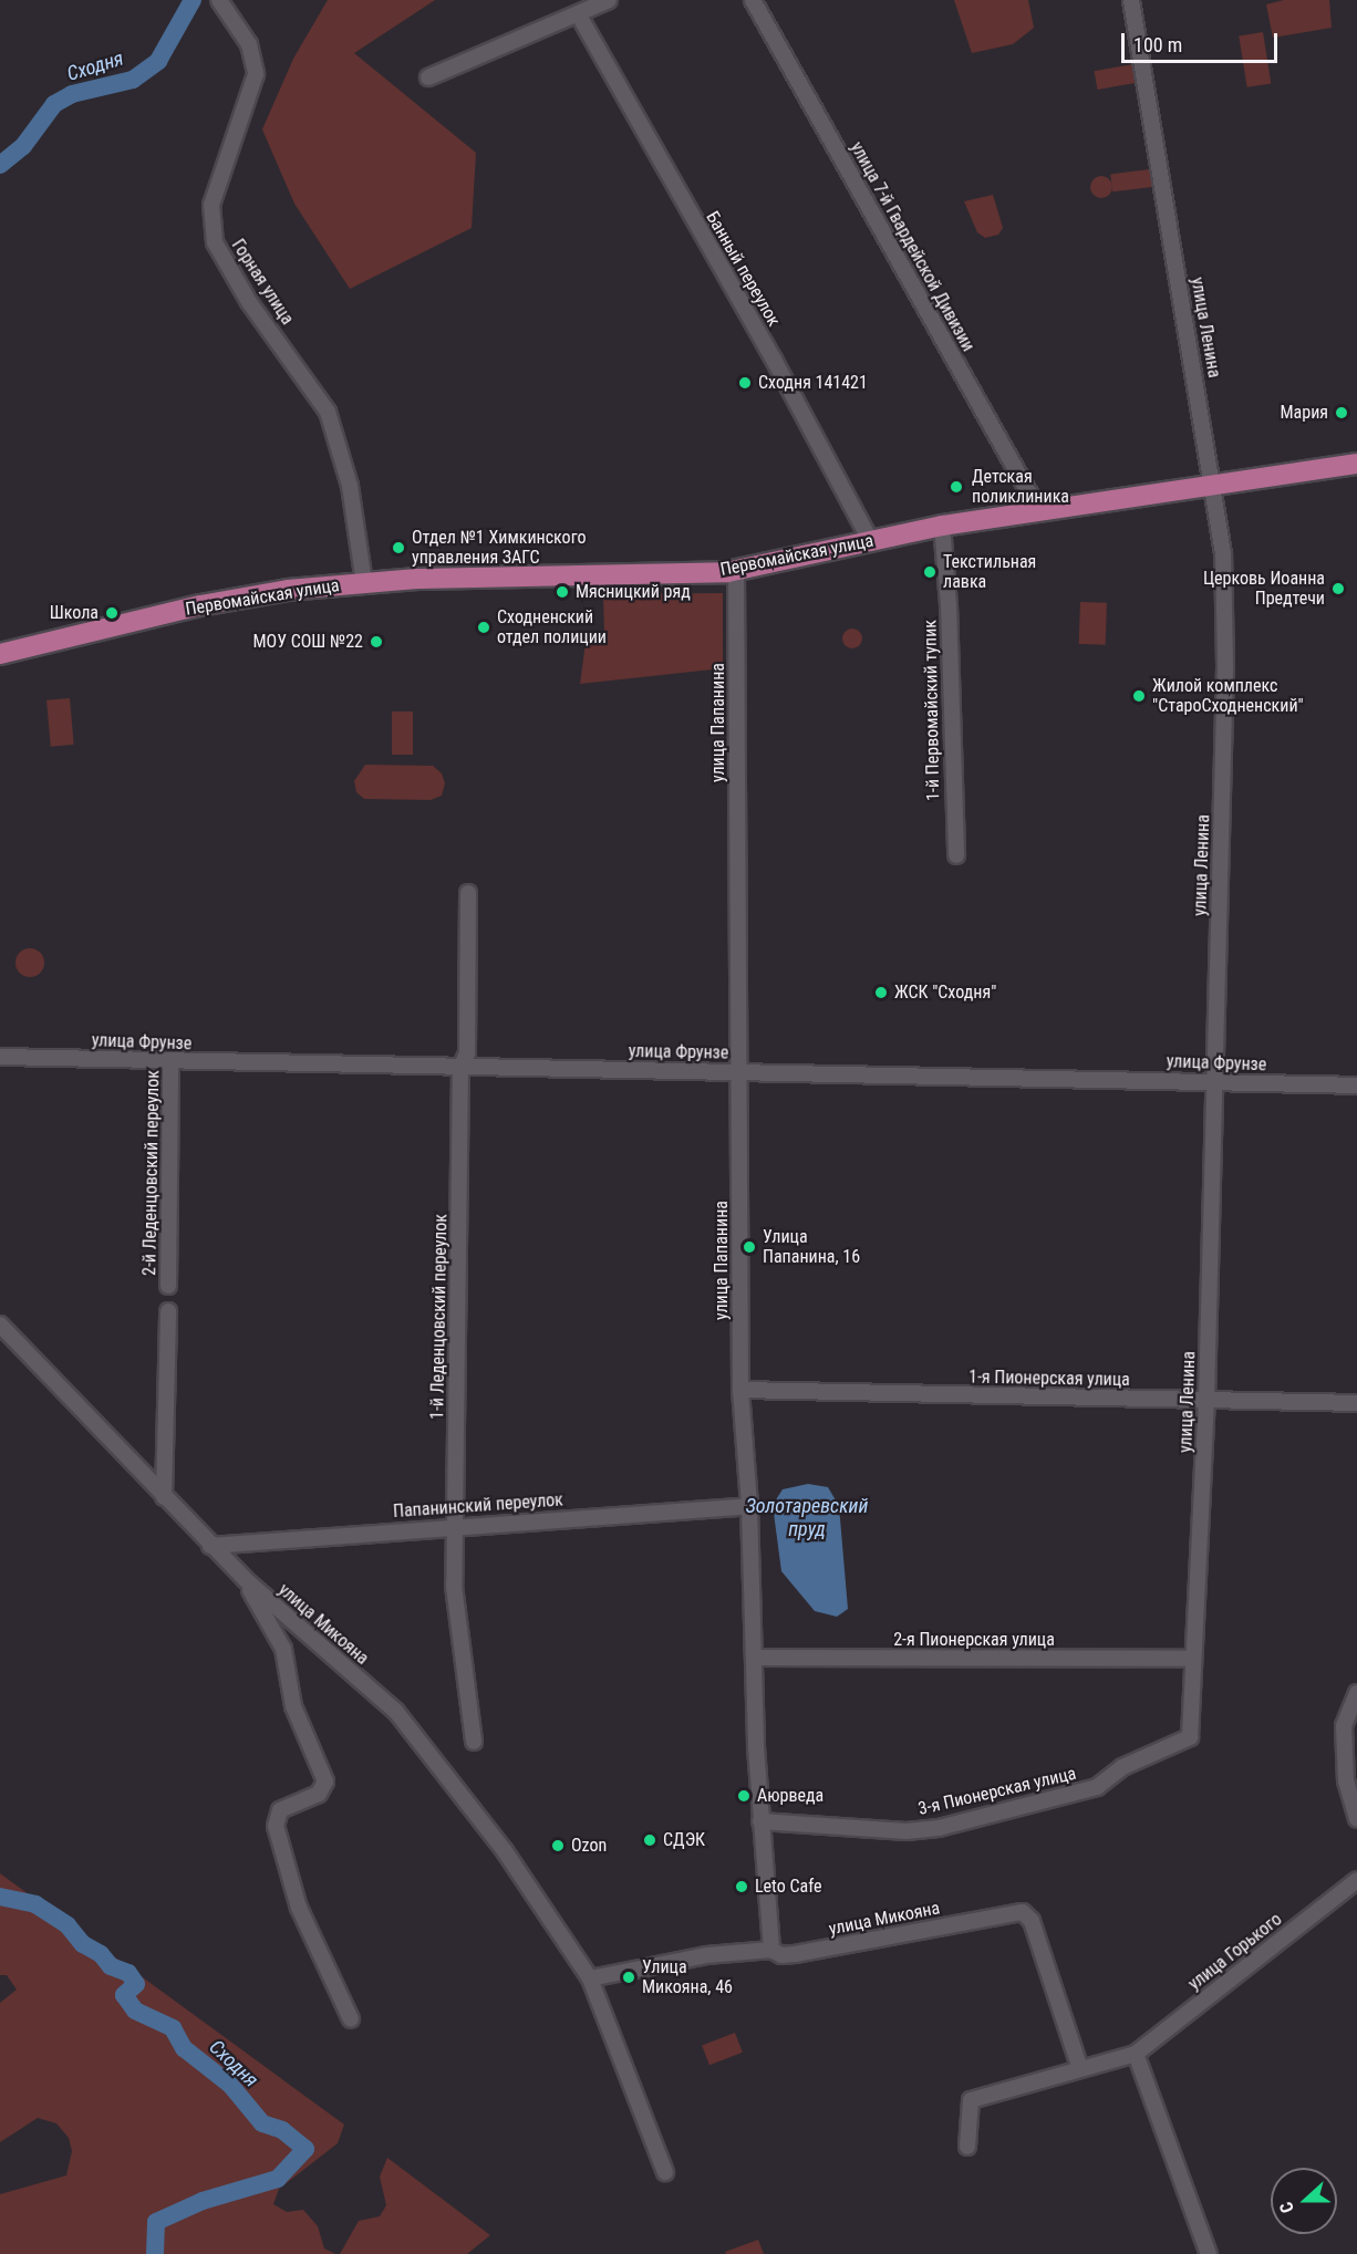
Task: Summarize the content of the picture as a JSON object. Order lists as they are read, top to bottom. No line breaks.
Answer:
{"streets":{"main road":["Первомайская улица"],"street":["улица 7-й Гвардейской Дивизии","Банный переулок","Горная улица","улица Ленина","1-й Первомайский тупик","улица Папанина","улица Фрунзе","2-й Леденцовский переулок","1-й Леденцовский переулок","1-я Пионерская улица","Папанинский переулок","улица Микояна","2-я Пионерская улица","3-я Пионерская улица","улица Горького"]},"crossings":[["улица 7-й Гвардейской Дивизии","Первомайская улица"],["Банный переулок","Первомайская улица"],["Горная улица","Первомайская улица"],["улица Ленина","Первомайская улица"],["улица Ленина","улица Фрунзе"],["улица Ленина","1-я Пионерская улица"],["улица Ленина","2-я Пионерская улица"],["улица Ленина","3-я Пионерская улица"],["Первомайская улица","1-й Первомайский тупик"],["Первомайская улица","улица Папанина"],["улица Папанина","улица Фрунзе"],["улица Папанина","1-я Пионерская улица"],["улица Папанина","Папанинский переулок"],["улица Папанина","улица Микояна"],["улица Папанина","2-я Пионерская улица"],["улица Папанина","3-я Пионерская улица"],["улица Фрунзе","2-й Леденцовский переулок"],["улица Фрунзе","1-й Леденцовский переулок"],["1-й Леденцовский переулок","Папанинский переулок"],["Папанинский переулок","улица Микояна"],["улица Микояна","улица Горького"]],"water":["Сходня","Золотаревский пруд"],"places":["Сходня 141421","Мария","Детская поликлиника","Отдел №1 Химкинского управления ЗАГС","Текстильная лавка","Церковь Иоанна Предтечи","Мясницкий ряд","Школа","Сходненский отдел полиции","МОУ СОШ №22","Жилой комплекс \"СтароСходненский\"","ЖСК \"Сходня\"","Улица Папанина, 16","Аюрведа","СДЭК","Ozon","Leto Cafe","Улица Микояна, 46"],"scale_bar":"100 m","north":"left"}
